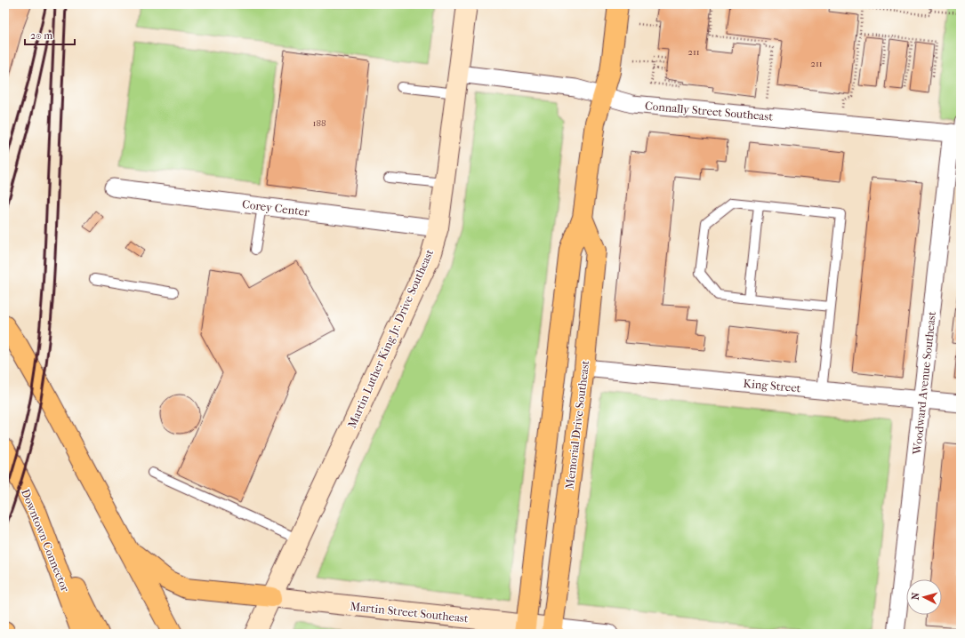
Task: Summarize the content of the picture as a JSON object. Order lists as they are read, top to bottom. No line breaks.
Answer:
{"streets":{"main road":["Martin Luther King Jr. Drive Southeast","Memorial Drive Southeast","Downtown Connector","Martin Street Southeast"],"street":["Connally Street Southeast","Corey Center","Woodward Avenue Southeast","King Street"]},"crossings":[["Connally Street Southeast","Martin Luther King Jr. Drive Southeast"],["Connally Street Southeast","Woodward Avenue Southeast"],["Connally Street Southeast","Memorial Drive Southeast"],["Corey Center","Martin Luther King Jr. Drive Southeast"],["Martin Luther King Jr. Drive Southeast","Martin Street Southeast"],["Woodward Avenue Southeast","King Street"],["King Street","Memorial Drive Southeast"],["Memorial Drive Southeast","Martin Street Southeast"]],"house_numbers":["211","211","188"],"scale_bar":"20 m","north":"left"}
